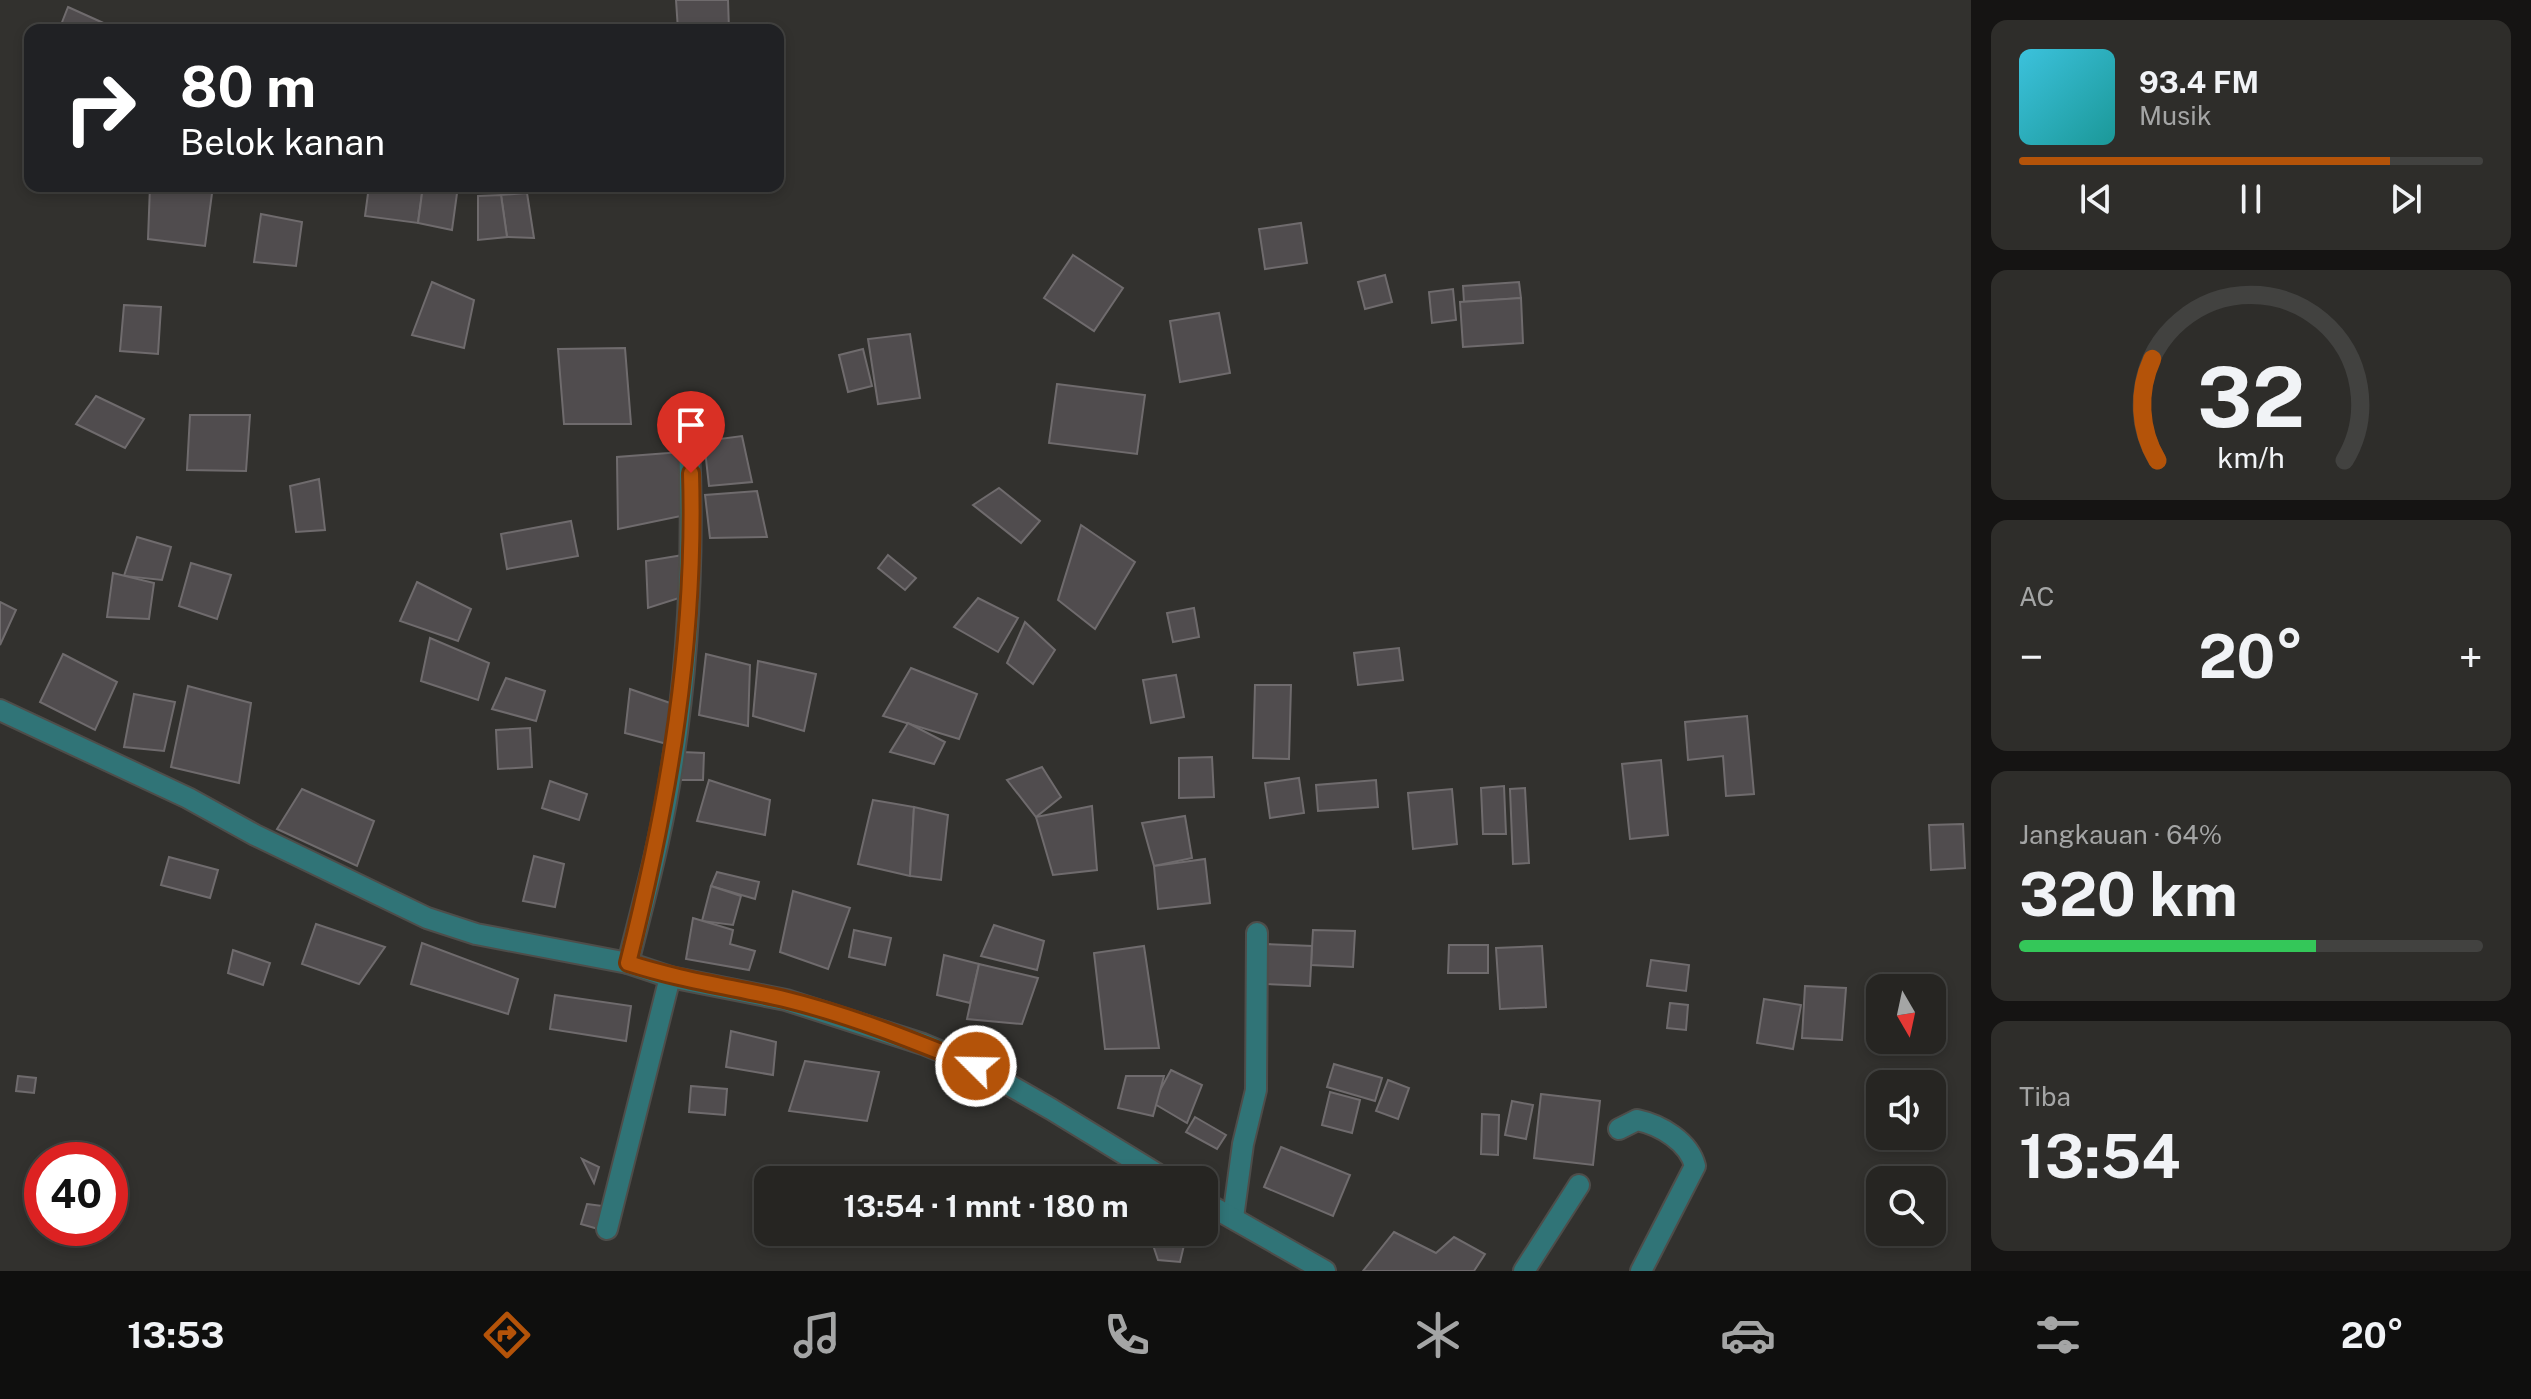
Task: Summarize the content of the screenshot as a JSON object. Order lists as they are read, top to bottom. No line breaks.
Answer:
{"north":"bottom","page":{"turn":["80 m","Belok kanan"],"song":["93.4 FM","Musik"],"tile":["AC",["Jangkauan · 64%","320 km"],["Tiba","13:54"]],"heat":["−","20°","+"],"limit":"40","trip":"13:54 · 1 mnt · 180 m","tabs":["13:53","20°"],"gauge":["32","km/h"]}}
